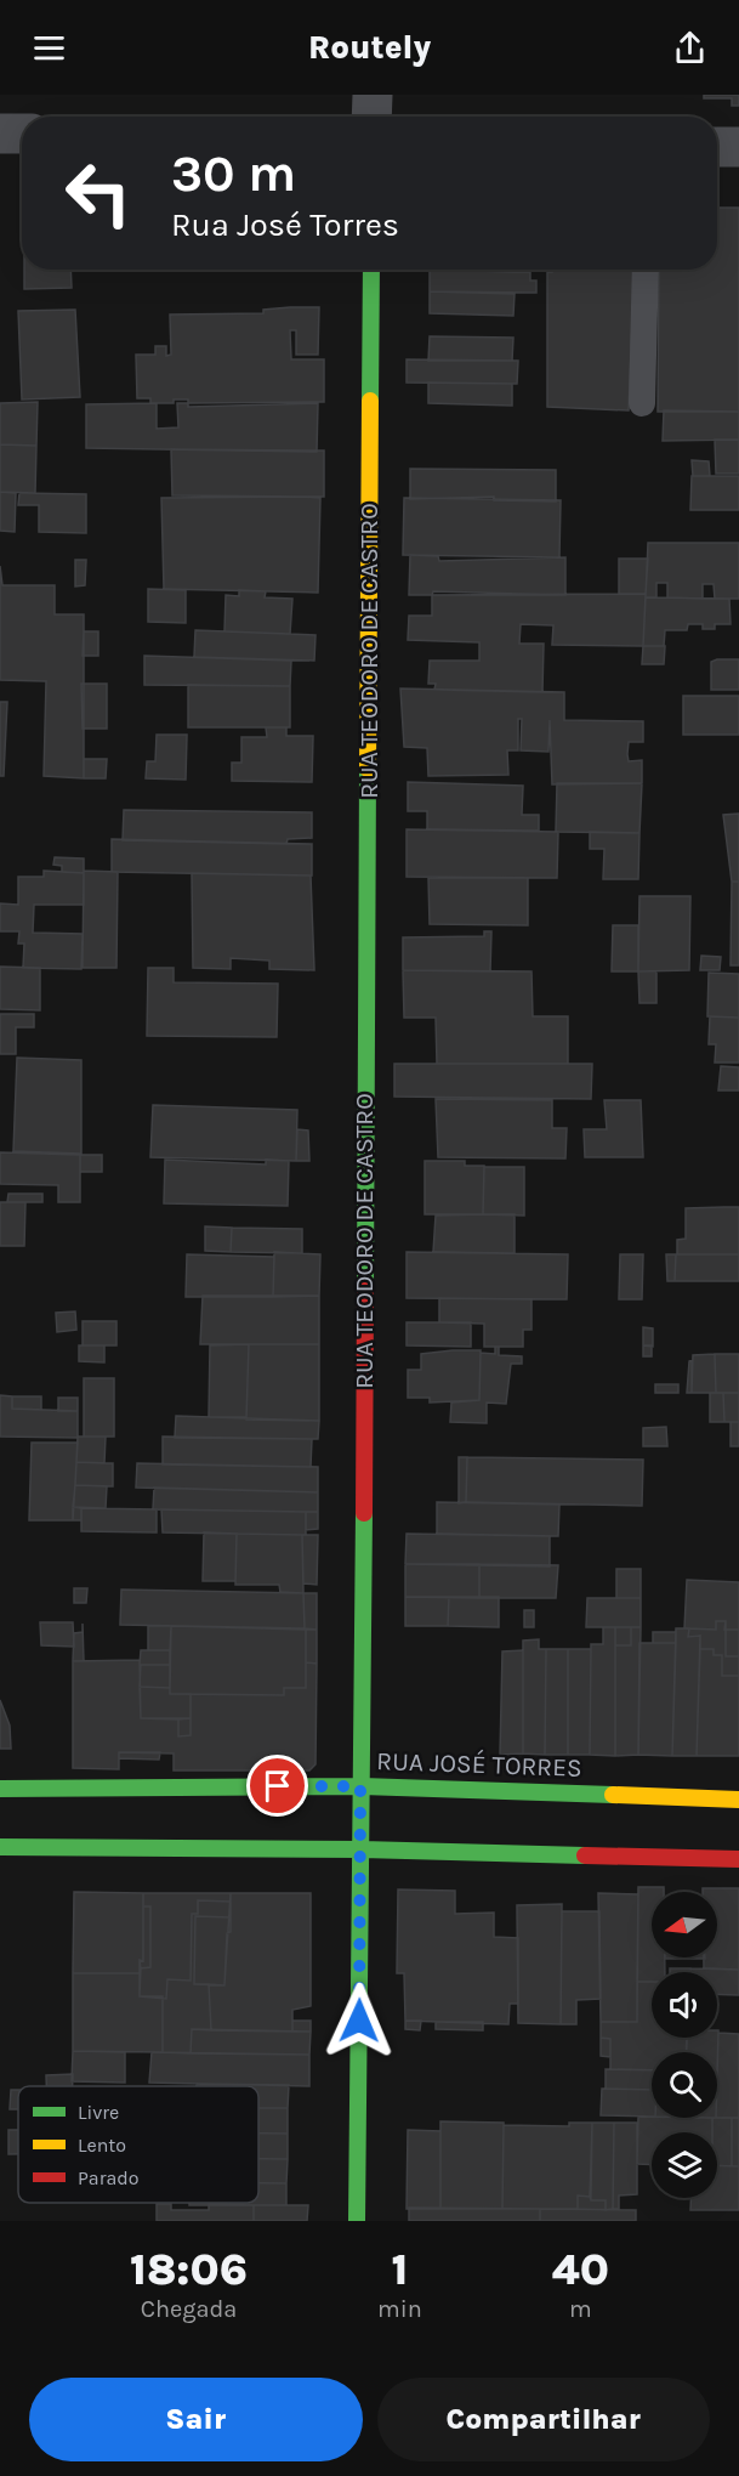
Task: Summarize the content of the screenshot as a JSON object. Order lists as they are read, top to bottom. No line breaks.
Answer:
{"streets":{"street":["RUA TEODORO DE CASTRO","RUA JOSÉ TORRES"]},"crossings":[["RUA TEODORO DE CASTRO","RUA JOSÉ TORRES"]],"legend":["Livre","Lento","Parado"],"north":"left","page":{"header":"Routely","turn":["30 m","Rua José Torres"],"eta":["18:06","Chegada","1","min","40","m"],"buttons":["Sair","Compartilhar"]}}
